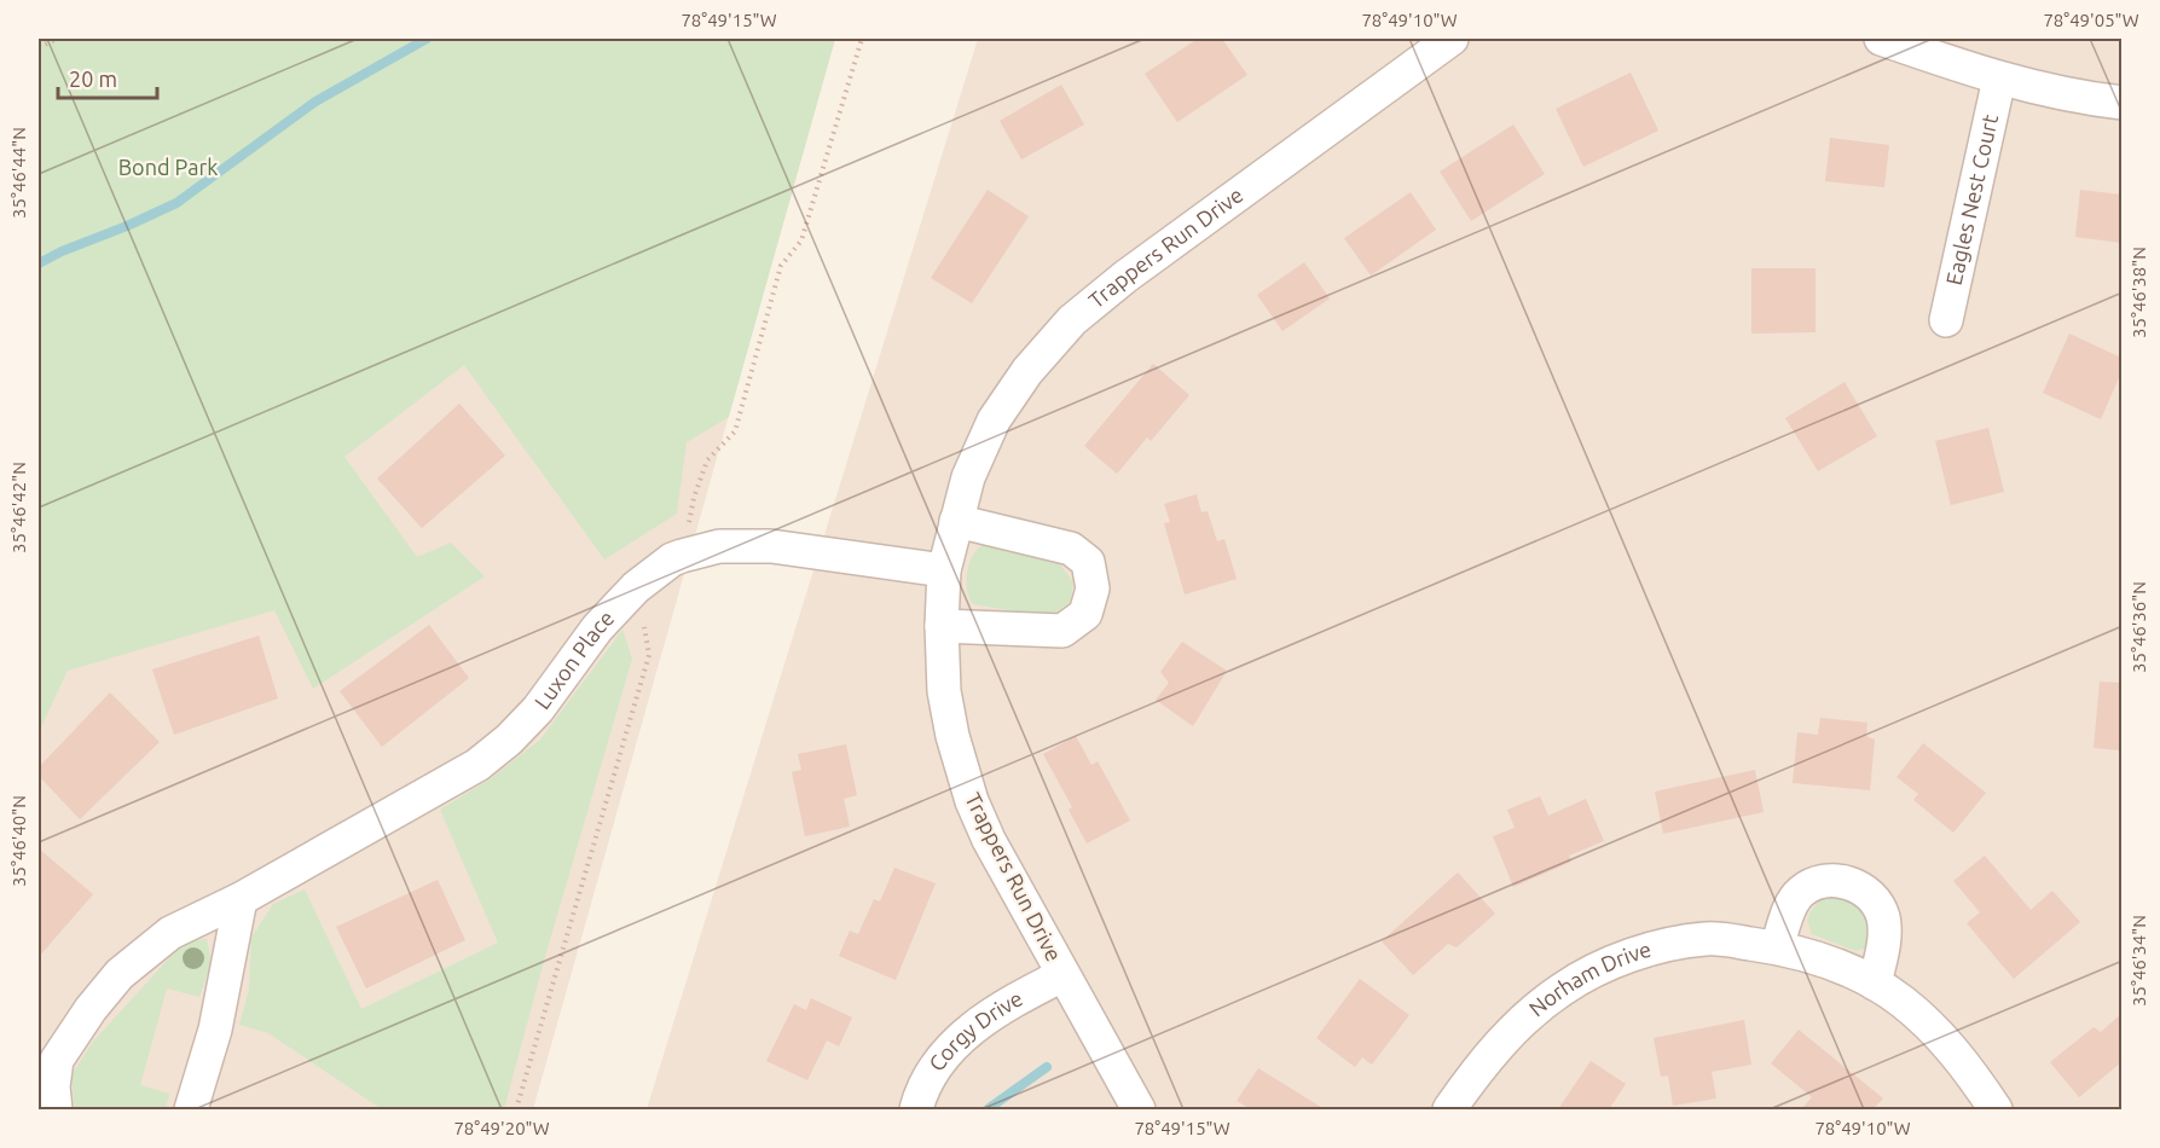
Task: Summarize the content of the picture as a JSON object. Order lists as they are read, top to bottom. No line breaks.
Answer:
{"streets":{"street":["Eagles Nest Court","Trappers Run Drive","Luxon Place","Norham Drive","Corgy Drive"]},"crossings":[["Trappers Run Drive","Luxon Place"],["Trappers Run Drive","Corgy Drive"]],"parks":["Bond Park"],"scale_bar":"20 m","coordinates":["78°49'15\"W","78°49'10\"W","78°49'05\"W","35°46'44\"N","35°46'38\"N","35°46'42\"N","35°46'36\"N","35°46'40\"N","35°46'34\"N","78°49'20\"W"]}
